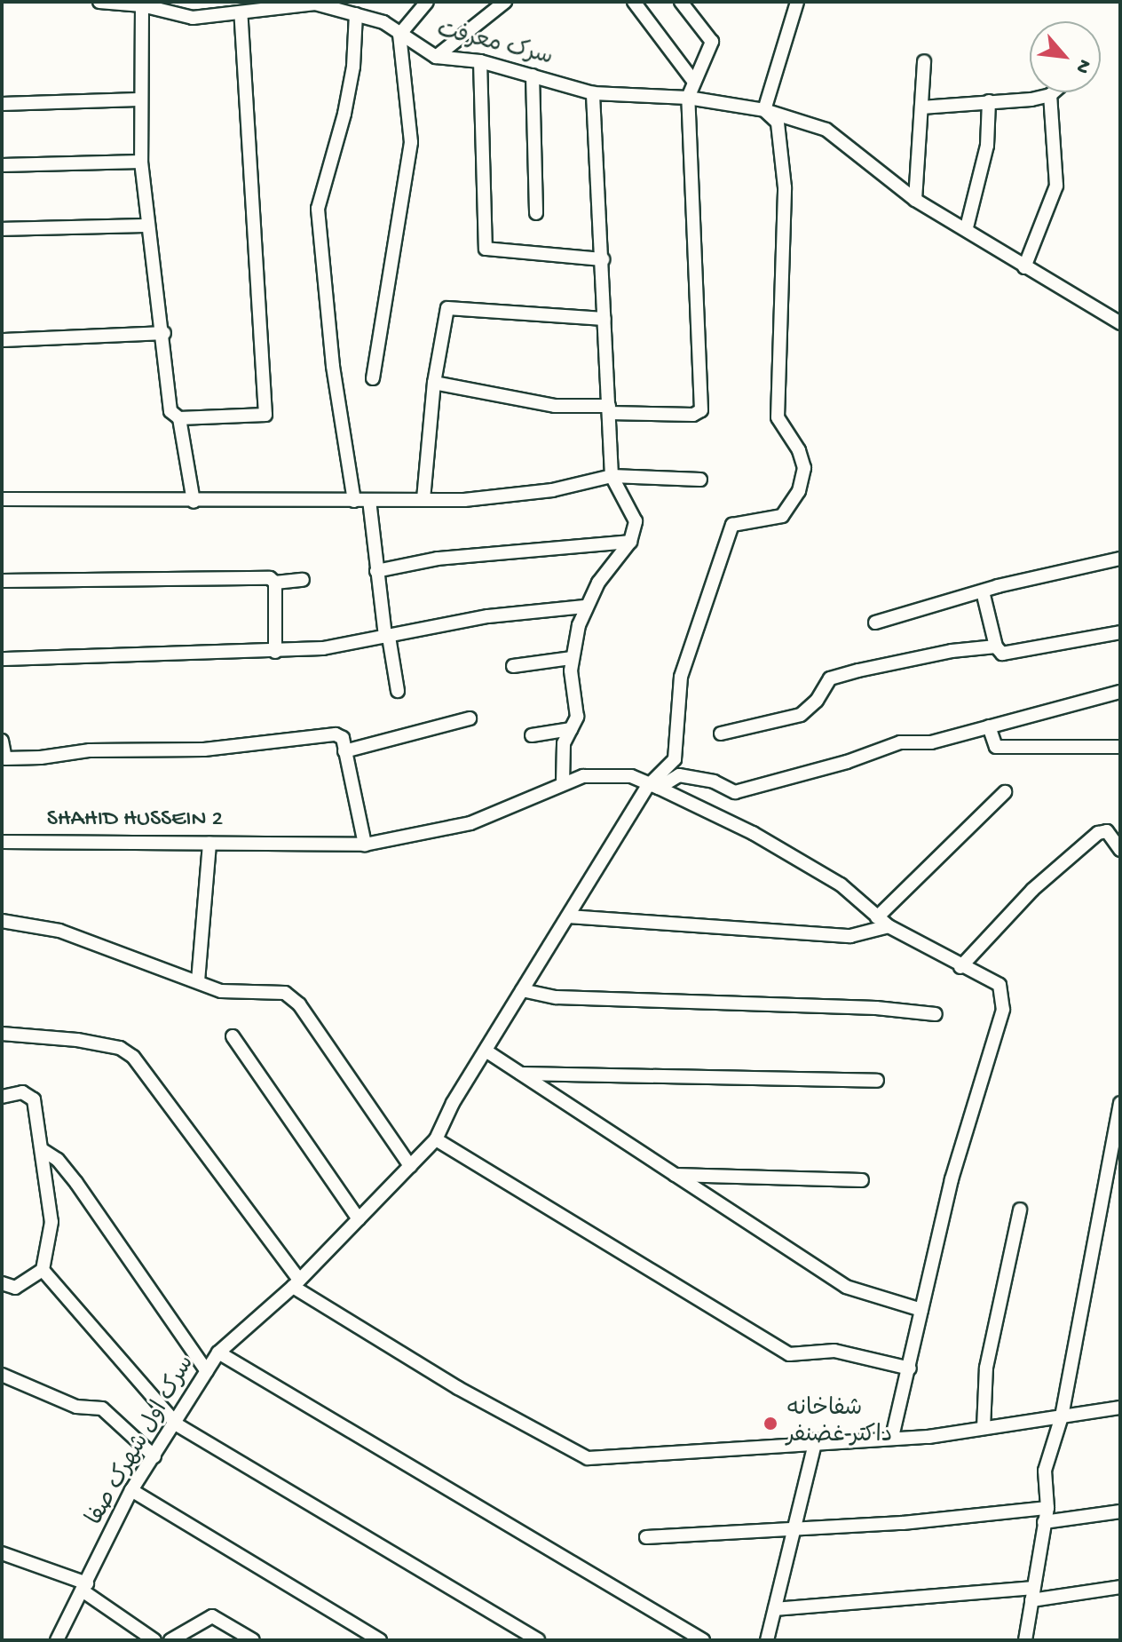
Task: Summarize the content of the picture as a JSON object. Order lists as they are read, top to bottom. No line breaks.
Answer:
{"streets":{"street":["سرک معرفت","SHAHID HUSSEIN 2","سرک اول شهرک صفا"]},"crossings":[["سرک معرفت","سرک اول شهرک صفا"],["SHAHID HUSSEIN 2","سرک اول شهرک صفا"]],"places":["شفاخانه داکتر غضنفر"],"north":"bottom right"}
